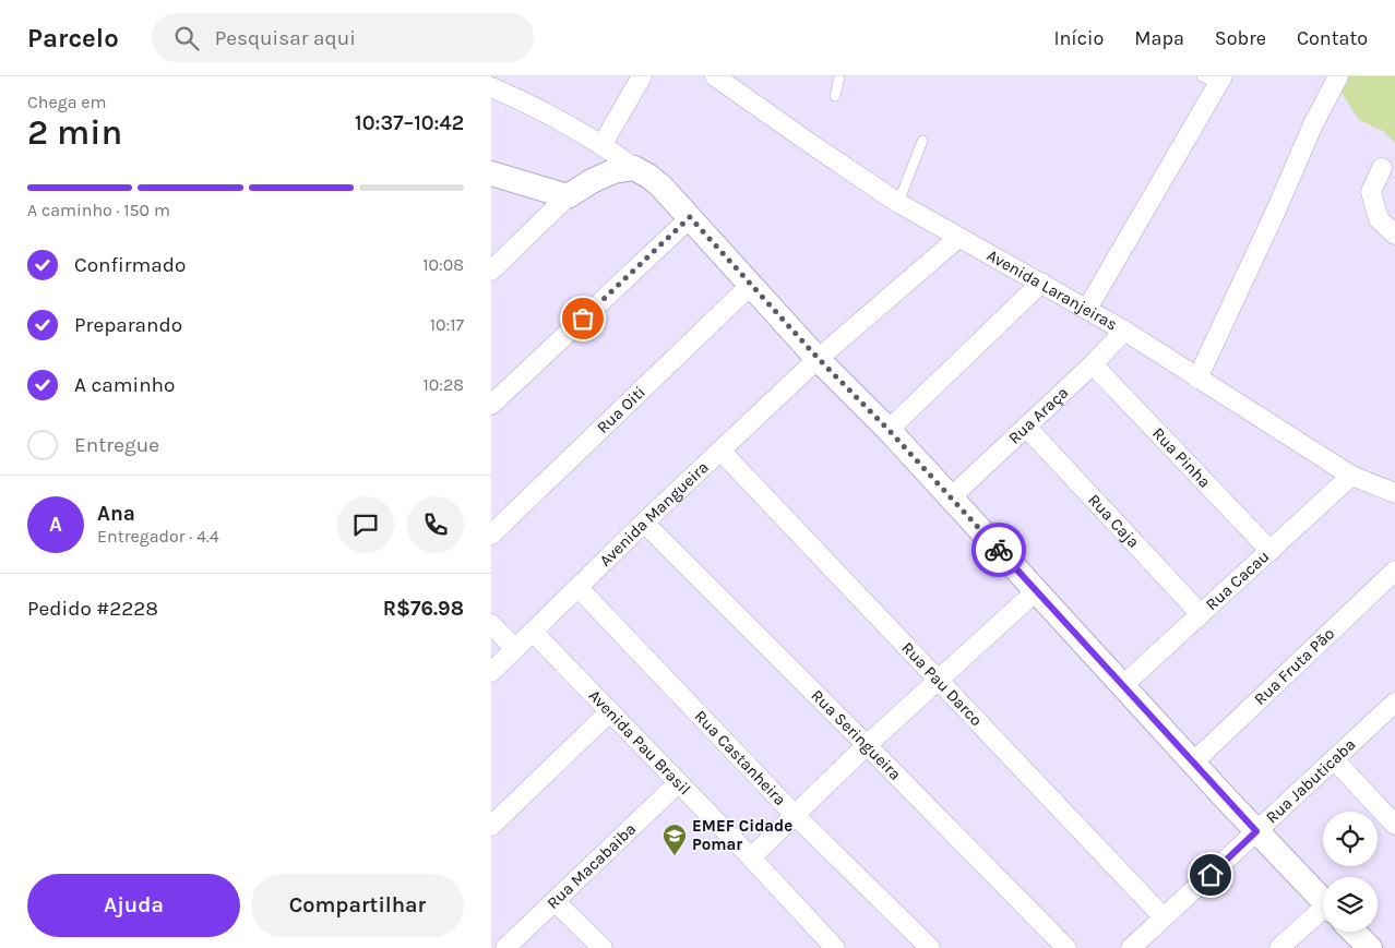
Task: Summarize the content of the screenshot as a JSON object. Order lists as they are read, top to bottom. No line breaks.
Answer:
{"streets":{"street":["Avenida Laranjeiras","Rua Oiti","Rua Araça","Rua Pinha","Avenida Mangueira","Rua Caja","Rua Cacau","Rua Fruta Pão","Rua Pau Darco","Rua Seringueira","Avenida Pau Brasil","Rua Castanheira","Rua Jabuticaba","Rua Macabaiba"]},"crossings":[["Avenida Laranjeiras","Rua Araça"],["Avenida Laranjeiras","Avenida Mangueira"],["Avenida Laranjeiras","Rua Cacau"],["Rua Araça","Rua Pinha"],["Rua Araça","Rua Caja"],["Rua Pinha","Rua Cacau"],["Avenida Mangueira","Rua Pau Darco"],["Avenida Mangueira","Rua Seringueira"],["Avenida Mangueira","Avenida Pau Brasil"],["Avenida Mangueira","Rua Castanheira"],["Rua Caja","Rua Cacau"],["Rua Pau Darco","Rua Jabuticaba"],["Avenida Pau Brasil","Rua Macabaiba"]],"places":{"school or university":["EMEF Cidade Pomar"]},"page":{"header":"Parcelo","search":"Pesquisar aqui","nav":["Início","Mapa","Sobre","Contato"],"heading":["2 min","Chega em","10:37–10:42"],"panel":["Ana","Entregador · 4.4","Pedido #2228","R$76.98"],"bar":"A caminho · 150 m","list":[["Confirmado","10:08"],["Preparando","10:17"],["A caminho","10:28"],"Entregue"],"round":"A","buttons":["Ajuda","Compartilhar"]}}
